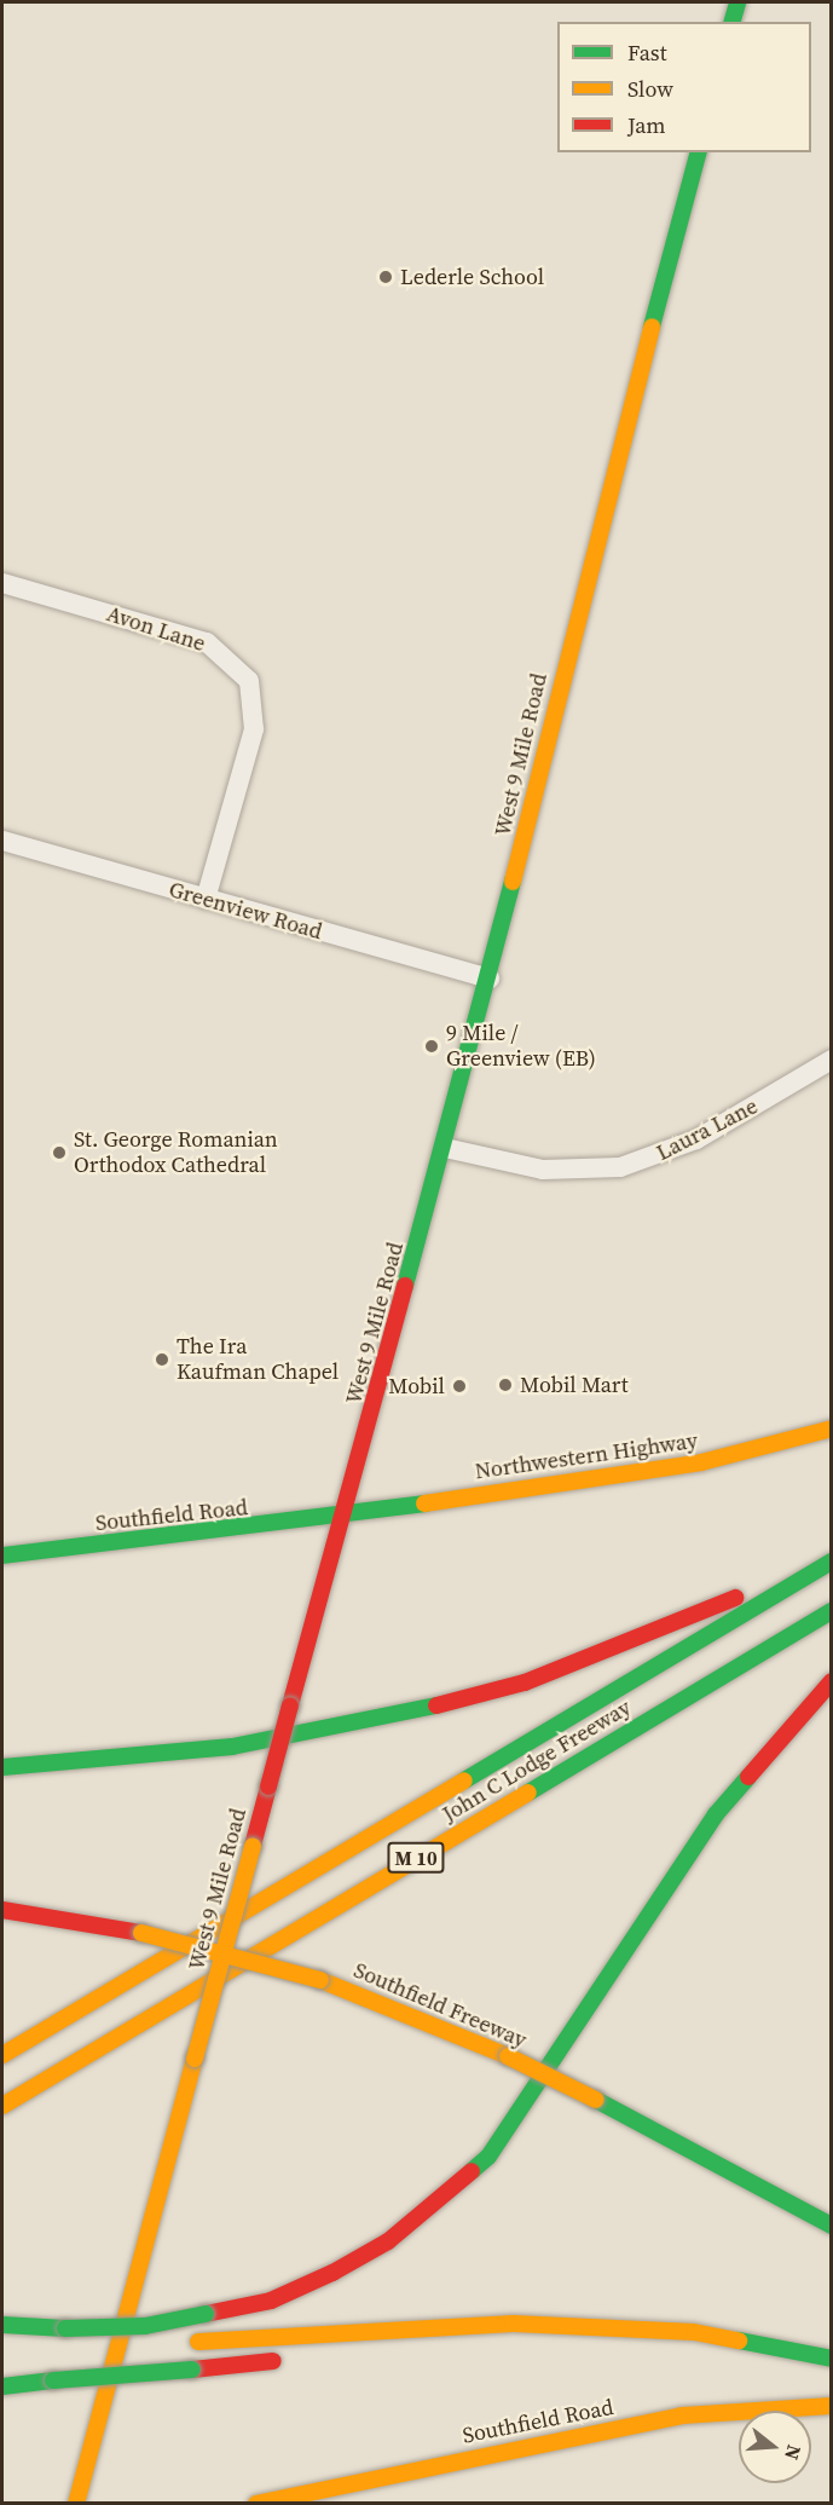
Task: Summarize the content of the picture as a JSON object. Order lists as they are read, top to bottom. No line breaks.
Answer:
{"streets":{"main road":["West 9 Mile Road","Northwestern Highway","Southfield Road","John C Lodge Freeway","M 10","Southfield Freeway"],"street":["Avon Lane","Greenview Road","Laura Lane"]},"crossings":[["Avon Lane","Greenview Road"],["West 9 Mile Road","Greenview Road"],["West 9 Mile Road","Laura Lane"],["West 9 Mile Road","Northwestern Highway"],["West 9 Mile Road","Southfield Road"],["Northwestern Highway","Southfield Road"]],"places":["Lederle School","9 Mile / Greenview (EB)","St. George Romanian Orthodox Cathedral","The Ira Kaufman Chapel","Mobil Mart","Mobil"],"legend":["Fast","Slow","Jam"],"north":"right"}
